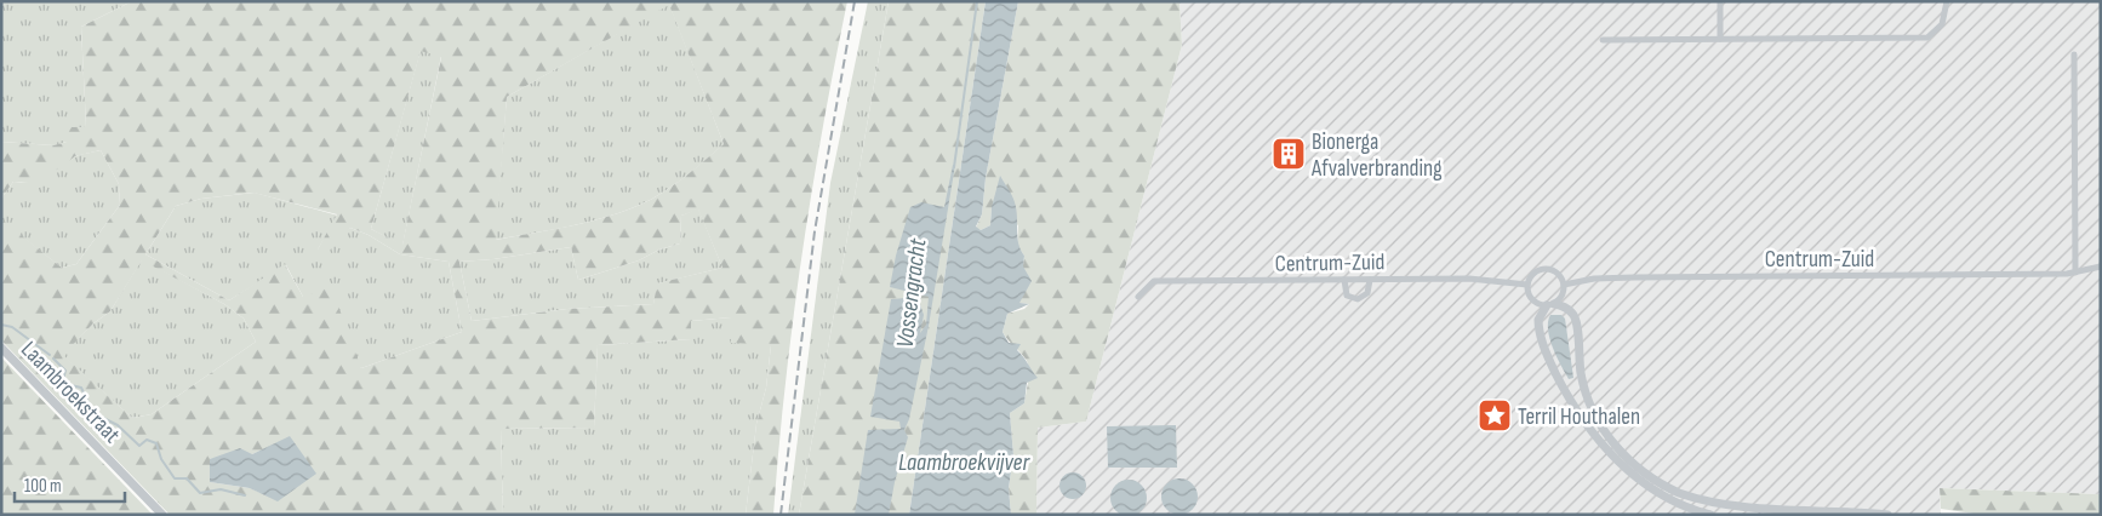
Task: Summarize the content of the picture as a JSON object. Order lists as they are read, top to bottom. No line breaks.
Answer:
{"streets":{"street":["Centrum-Zuid","Laambroekstraat"]},"water":["Vossengracht","Laambroekvijver"],"places":{"building":["Bionerga Afvalverbranding"],"place":["Terril Houthalen"]},"scale_bar":"100 m"}
